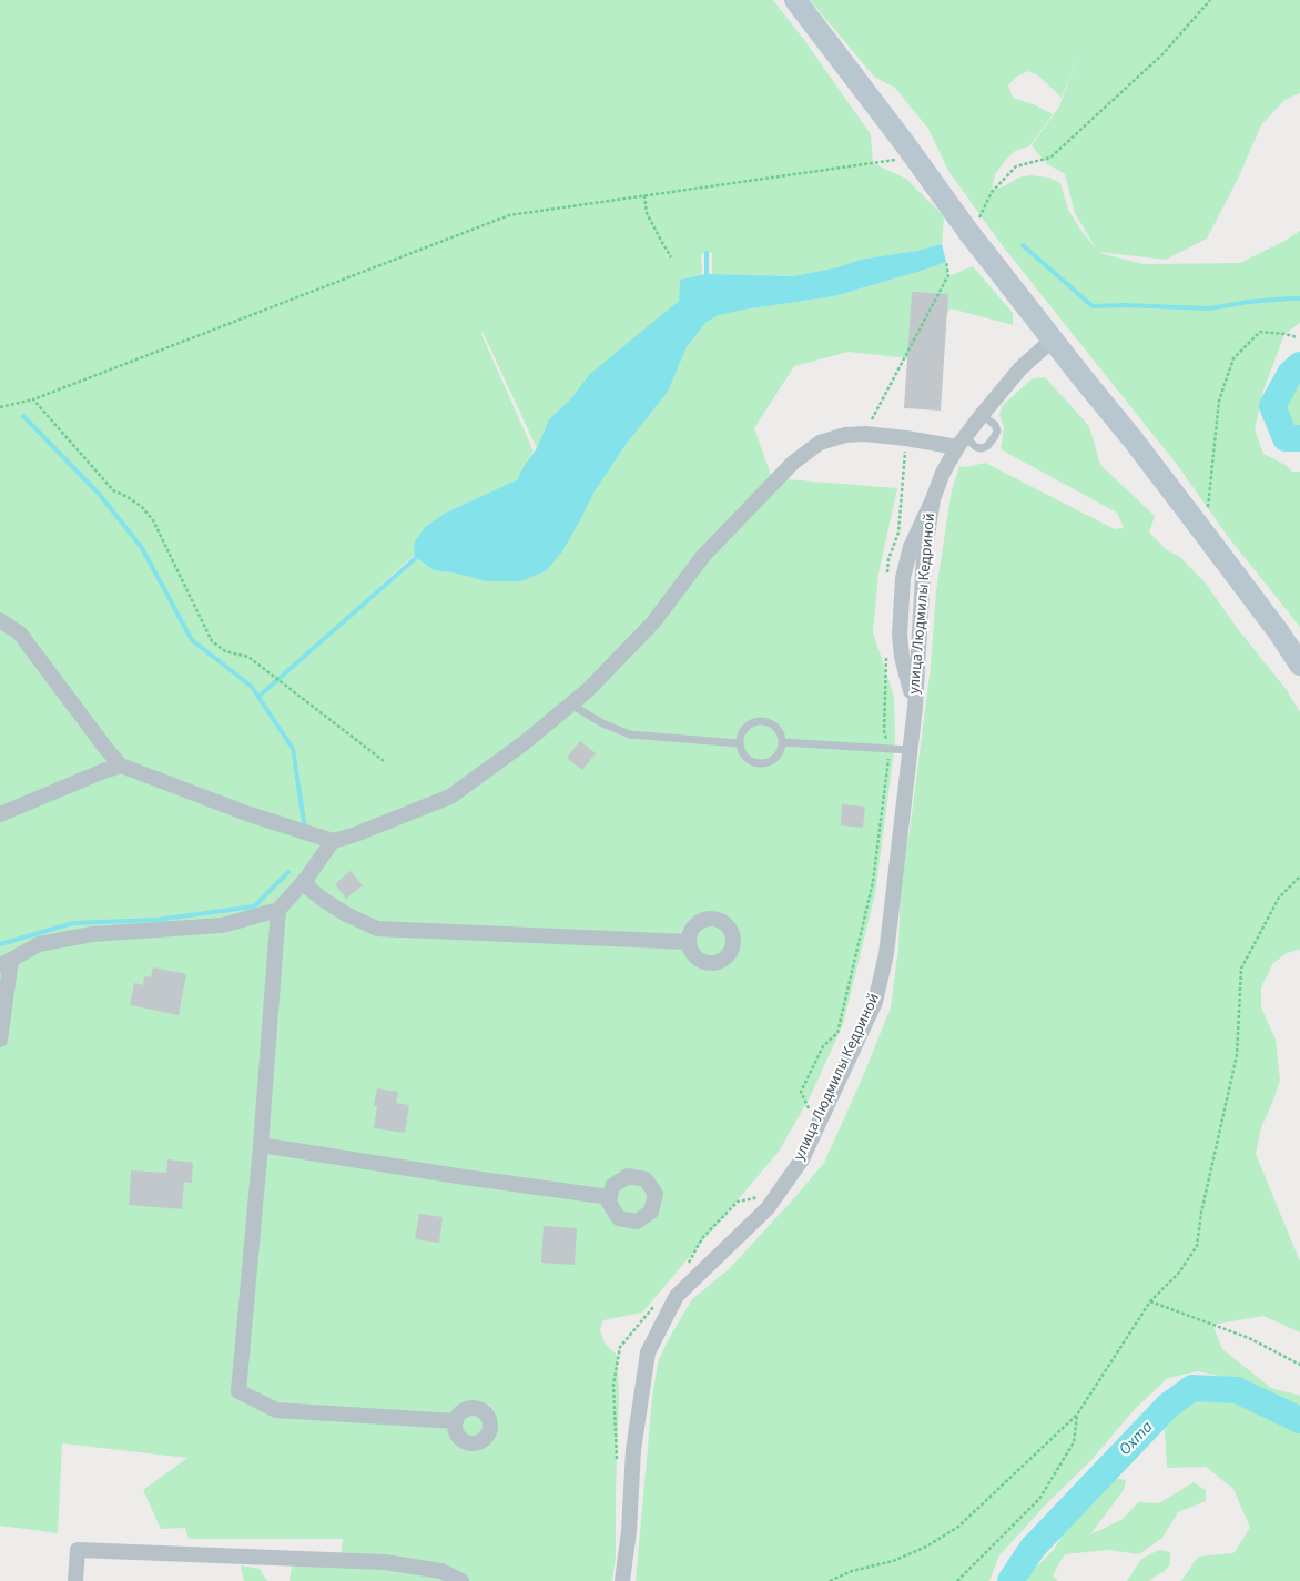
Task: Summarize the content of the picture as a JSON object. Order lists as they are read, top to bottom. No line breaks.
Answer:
{"streets":{"street":["улица Людмилы Кедриной"]},"water":["Охта"]}
